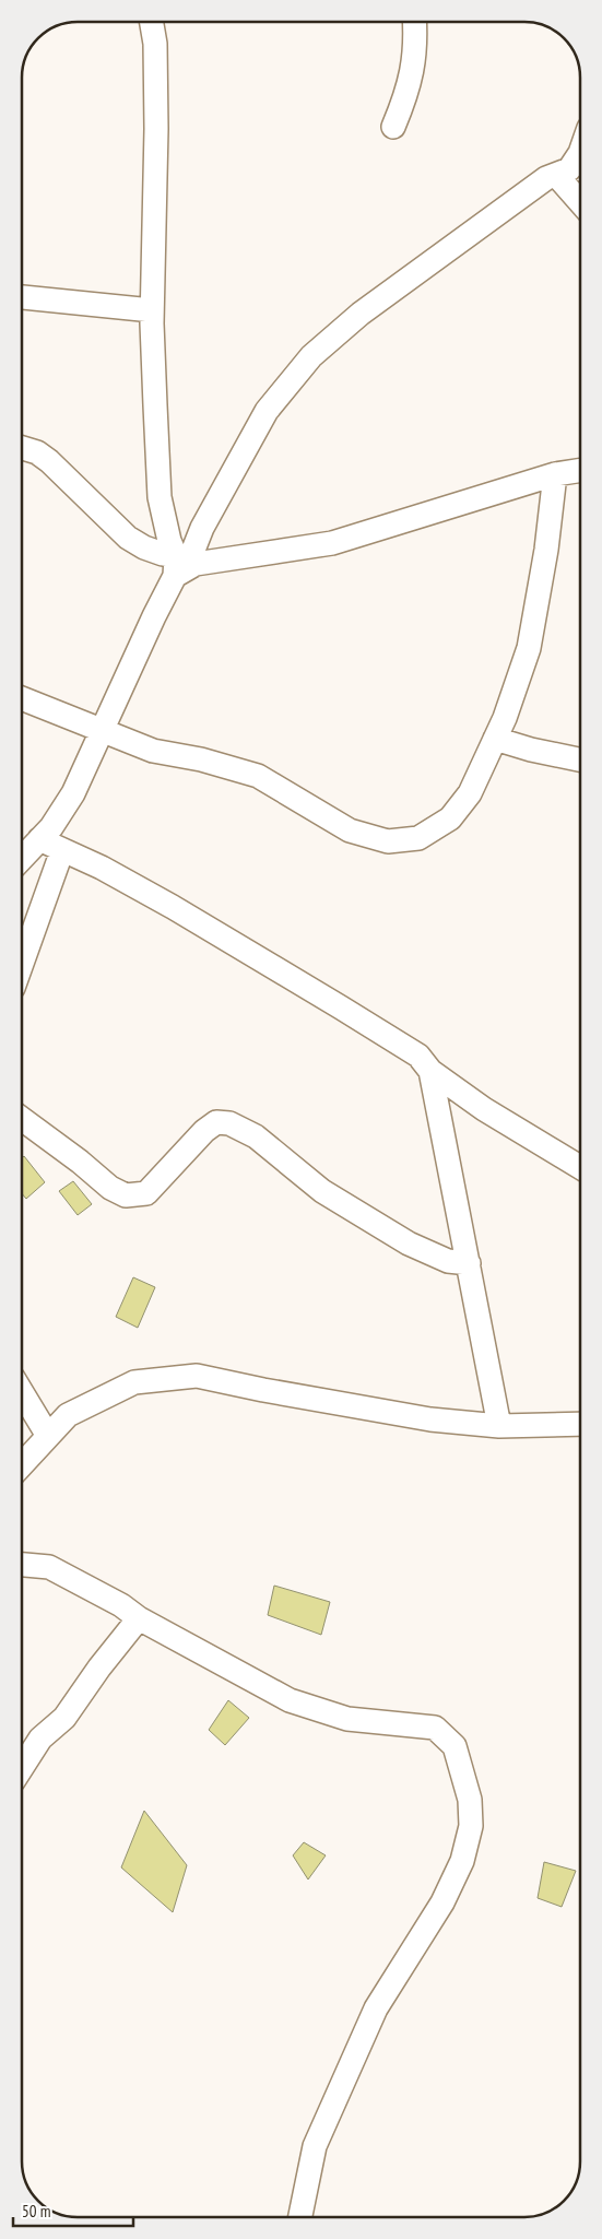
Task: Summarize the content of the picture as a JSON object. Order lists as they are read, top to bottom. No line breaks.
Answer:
{"scale_bar":"50 m"}
